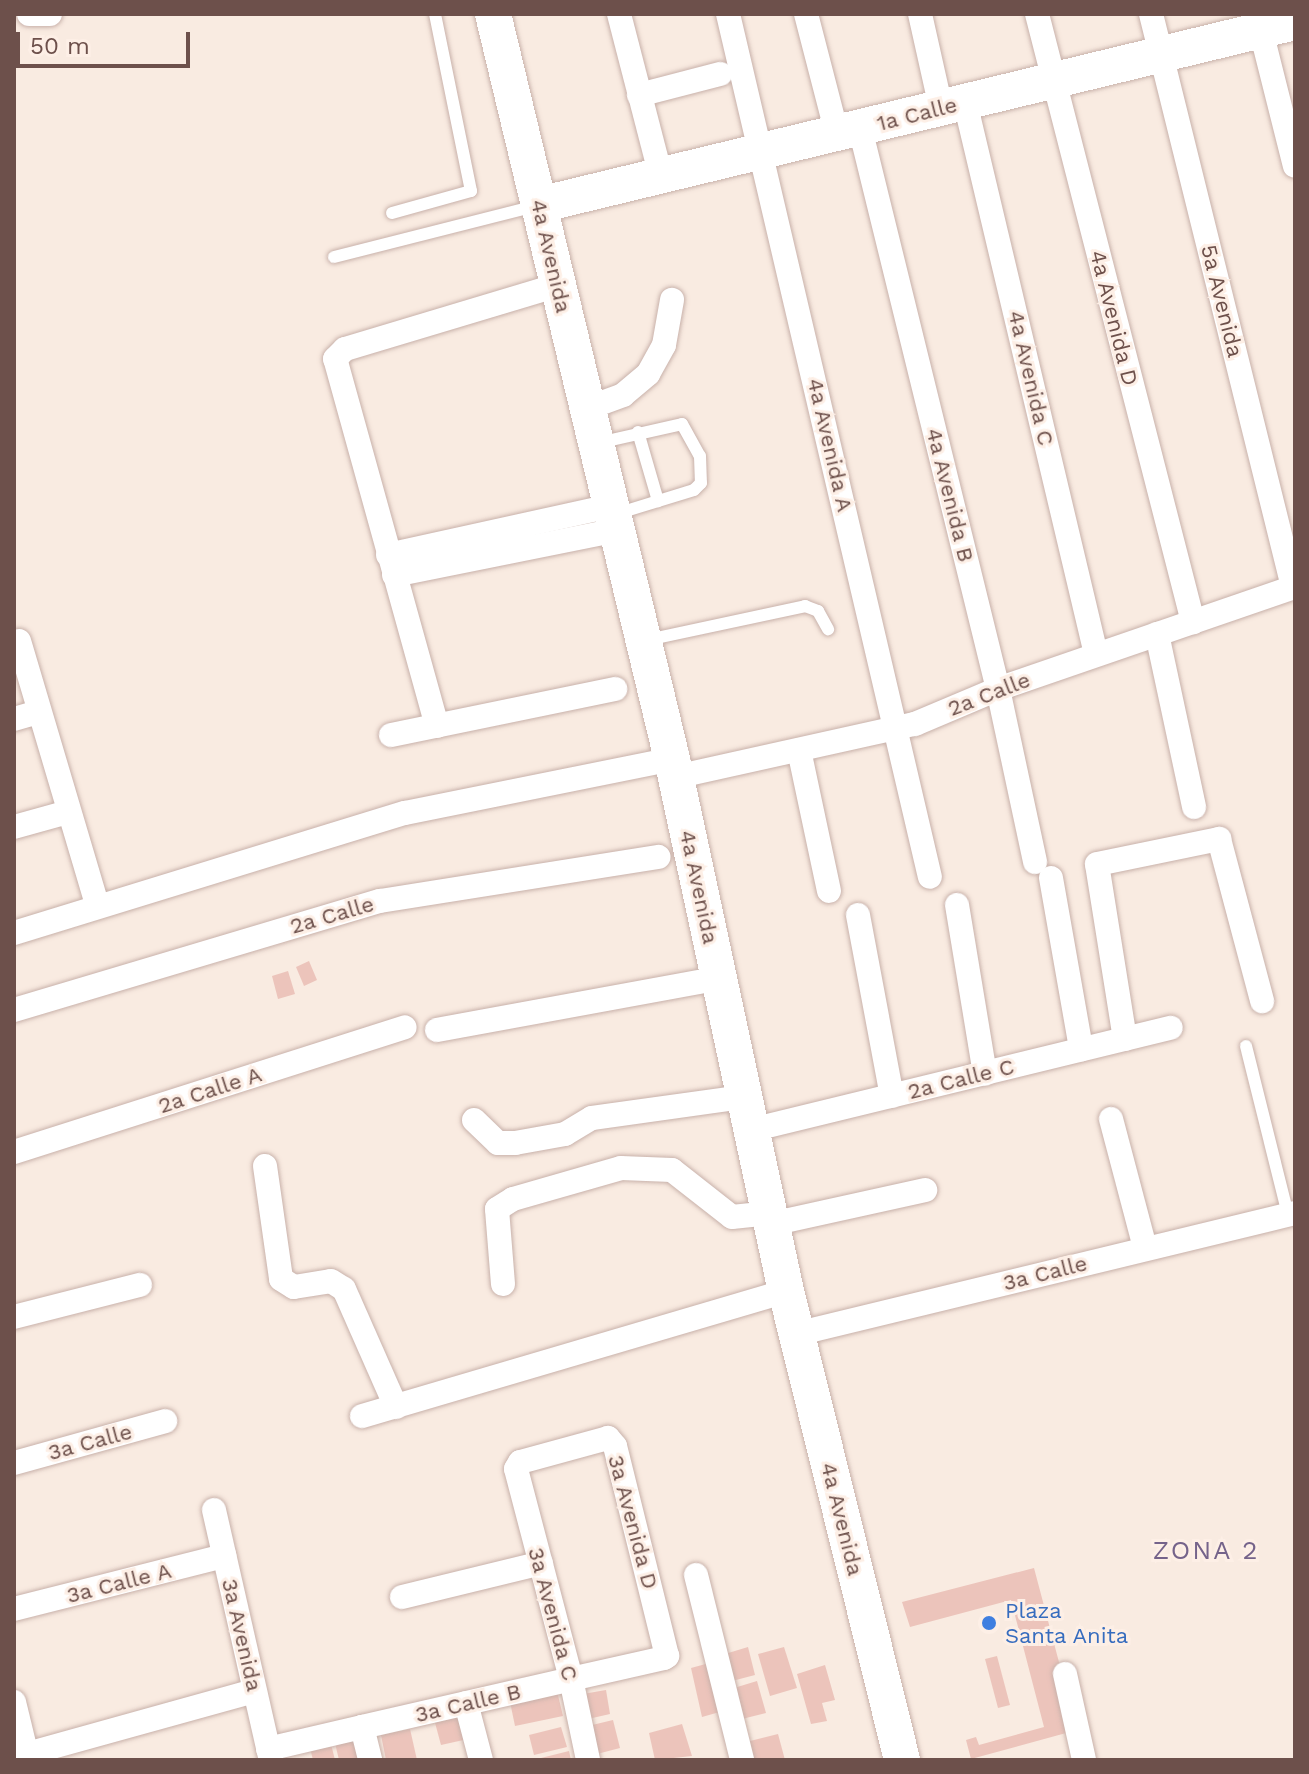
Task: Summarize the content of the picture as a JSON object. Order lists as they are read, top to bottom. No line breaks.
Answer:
{"streets":{"main road":["1a Calle","4a Avenida"],"street":["5a Avenida","4a Avenida D","4a Avenida C","4a Avenida A","4a Avenida B","2a Calle","2a Calle C","2a Calle A","3a Calle","3a Avenida D","3a Calle A","3a Avenida C","3a Avenida","3a Calle B"]},"crossings":[["1a Calle","4a Avenida"],["1a Calle","5a Avenida"],["1a Calle","4a Avenida D"],["1a Calle","4a Avenida C"],["1a Calle","4a Avenida A"],["1a Calle","4a Avenida B"],["4a Avenida","2a Calle"],["4a Avenida","2a Calle C"],["4a Avenida","3a Calle"],["5a Avenida","2a Calle"],["4a Avenida D","2a Calle"],["4a Avenida C","2a Calle"],["4a Avenida A","2a Calle"],["4a Avenida B","2a Calle"],["4a Avenida B","2a Calle C"],["3a Avenida D","3a Avenida C"],["3a Avenida D","3a Calle B"],["3a Calle A","3a Avenida"],["3a Avenida C","3a Calle B"],["3a Avenida","3a Calle B"]],"districts":["ZONA 2"],"places":["Plaza Santa Anita"],"scale_bar":"50 m"}
